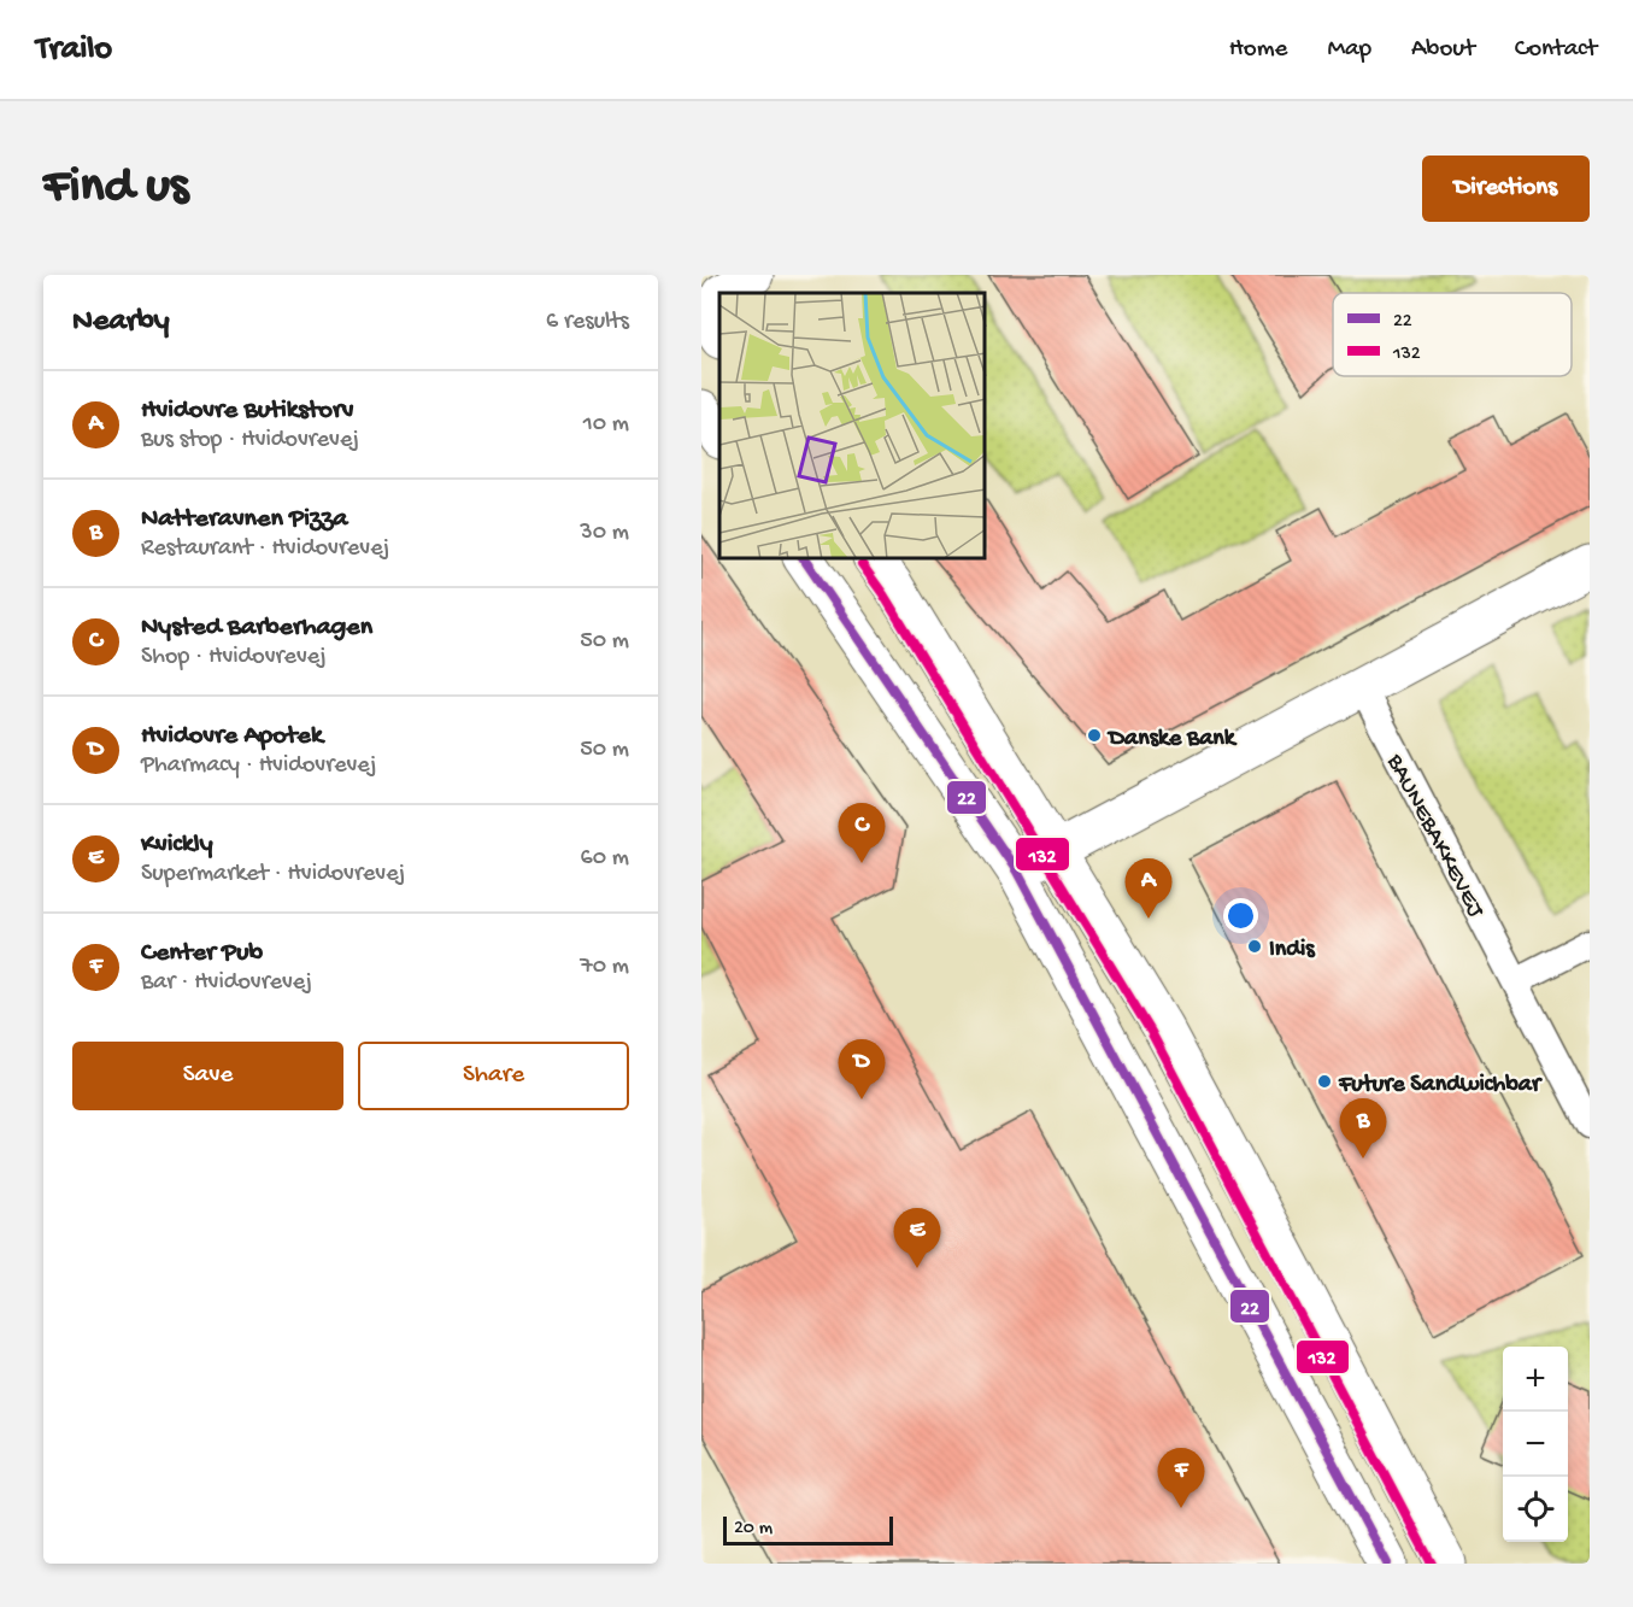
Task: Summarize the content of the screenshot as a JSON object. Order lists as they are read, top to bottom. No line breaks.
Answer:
{"streets":{"lane":["BAUNEBAKKEVEJ"]},"places":["Danske Bank","Indis","Future Sandwichbar"],"lines":["transit line 22","transit line 132"],"legend":["22","132"],"scale_bar":"20 m","page":{"header":"Trailo","nav":["Home","Map","About","Contact"],"buttons":["Directions",["Save","Share"]],"title":"Find us","heading":["Nearby","6 results"],"list":[{"mark":"A","name":"Hvidovre Butikstorv","note":"Bus stop · Hvidovrevej","value":"10 m"},{"mark":"B","name":"Natteravnen Pizza","note":"Restaurant · Hvidovrevej","value":"30 m"},{"mark":"C","name":"Nysted Barberhagen","note":"Shop · Hvidovrevej","value":"50 m"},{"mark":"D","name":"Hvidovre Apotek","note":"Pharmacy · Hvidovrevej","value":"50 m"},{"mark":"E","name":"Kvickly","note":"Supermarket · Hvidovrevej","value":"60 m"},{"mark":"F","name":"Center Pub","note":"Bar · Hvidovrevej","value":"70 m"}],"pins":["C","A","D","B","E","F"],"map_buttons":["+","−"],"scale":"20 m"}}
